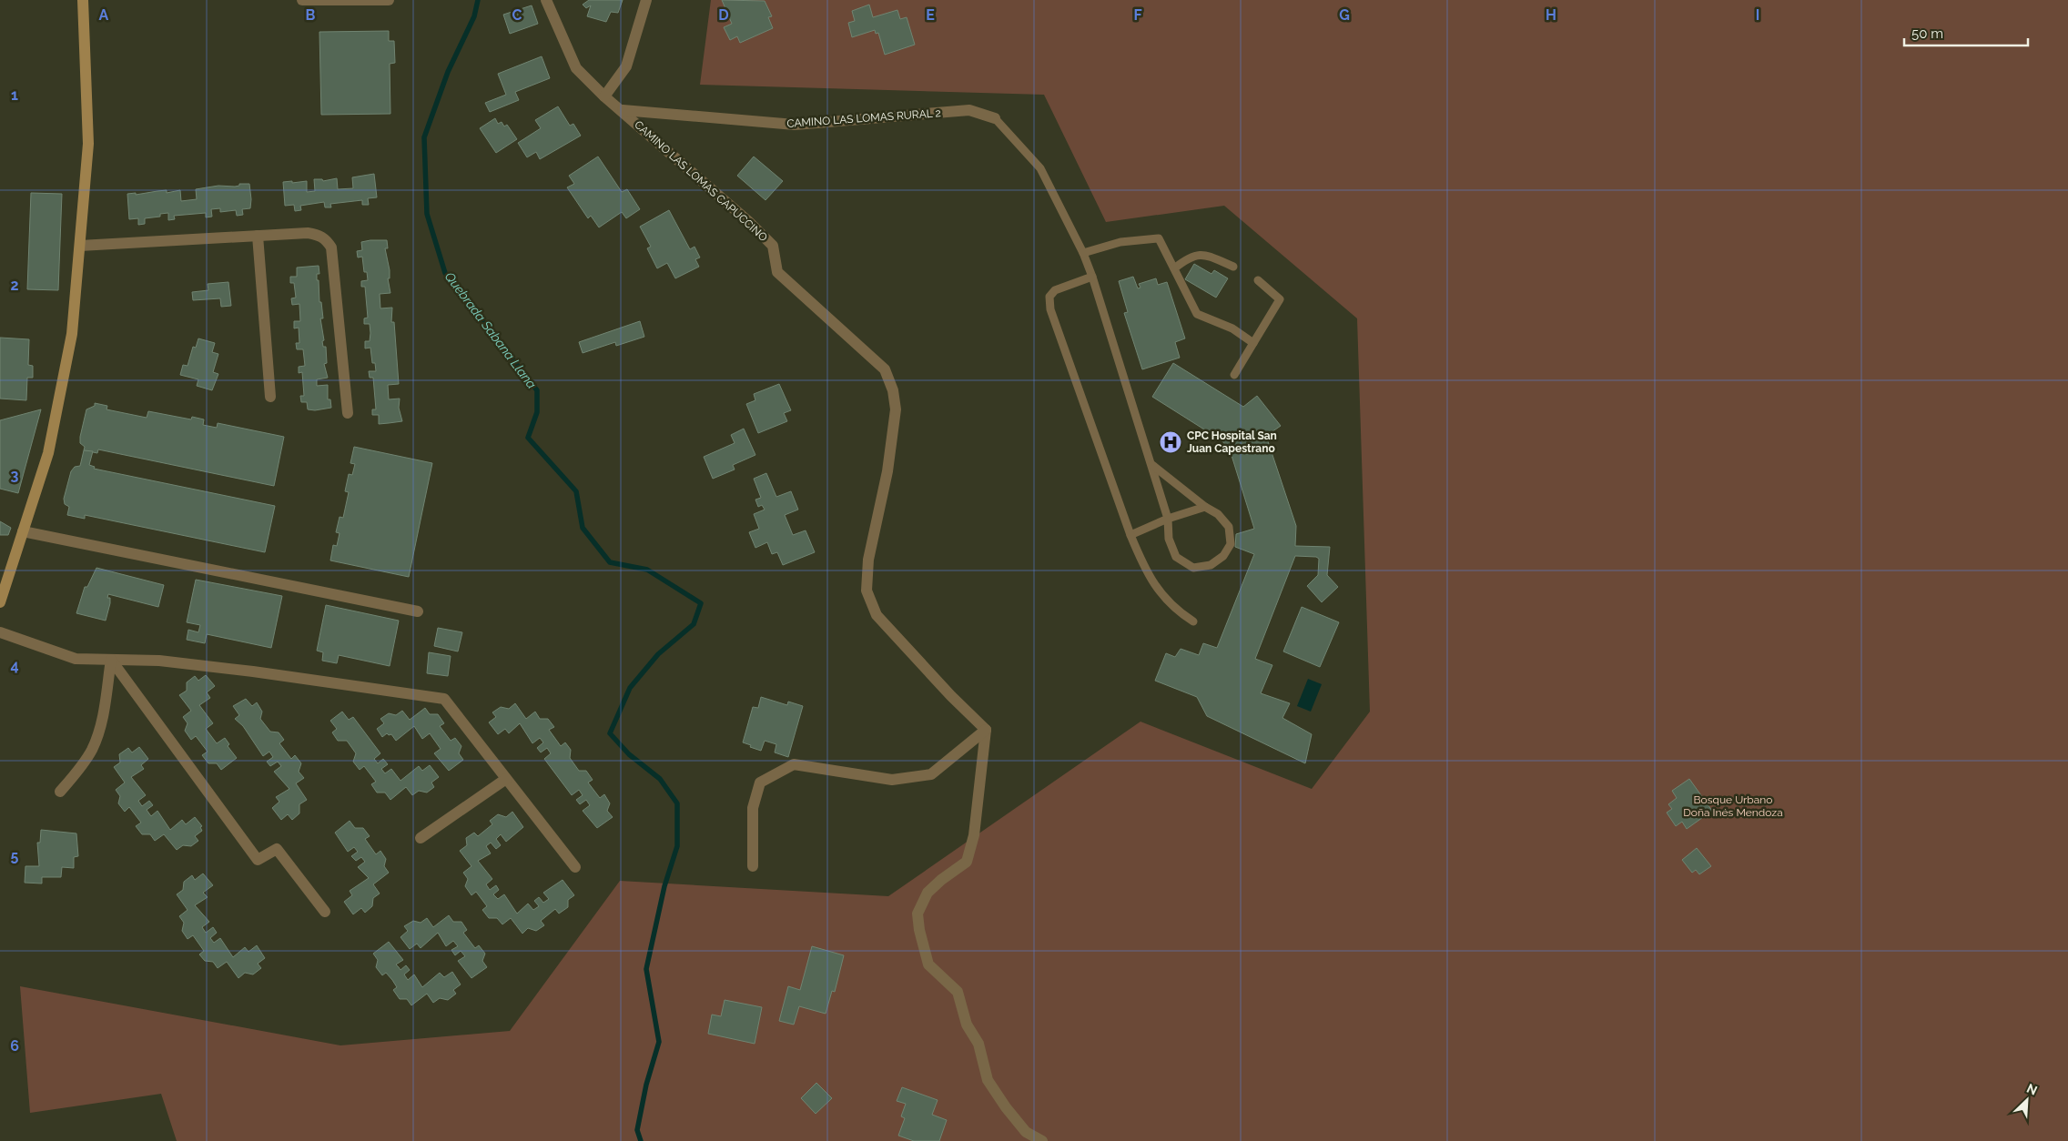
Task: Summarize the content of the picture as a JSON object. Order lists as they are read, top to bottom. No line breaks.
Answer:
{"streets":{"street":["CAMINO LAS LOMAS RURAL 2","CAMINO LAS LOMAS CAPUCCINO"]},"crossings":[["CAMINO LAS LOMAS RURAL 2","CAMINO LAS LOMAS CAPUCCINO"]],"water":["Quebrada Sabana Llana"],"parks":["Bosque Urbano Doña Inés Mendoza"],"places":{"hospital":["CPC Hospital San Juan Capestrano"]},"scale_bar":"50 m","north":"top right","grid":{"columns":["A","B","C","D","E","F","G","H","I"],"rows":["1","2","3","4","5","6"]}}
